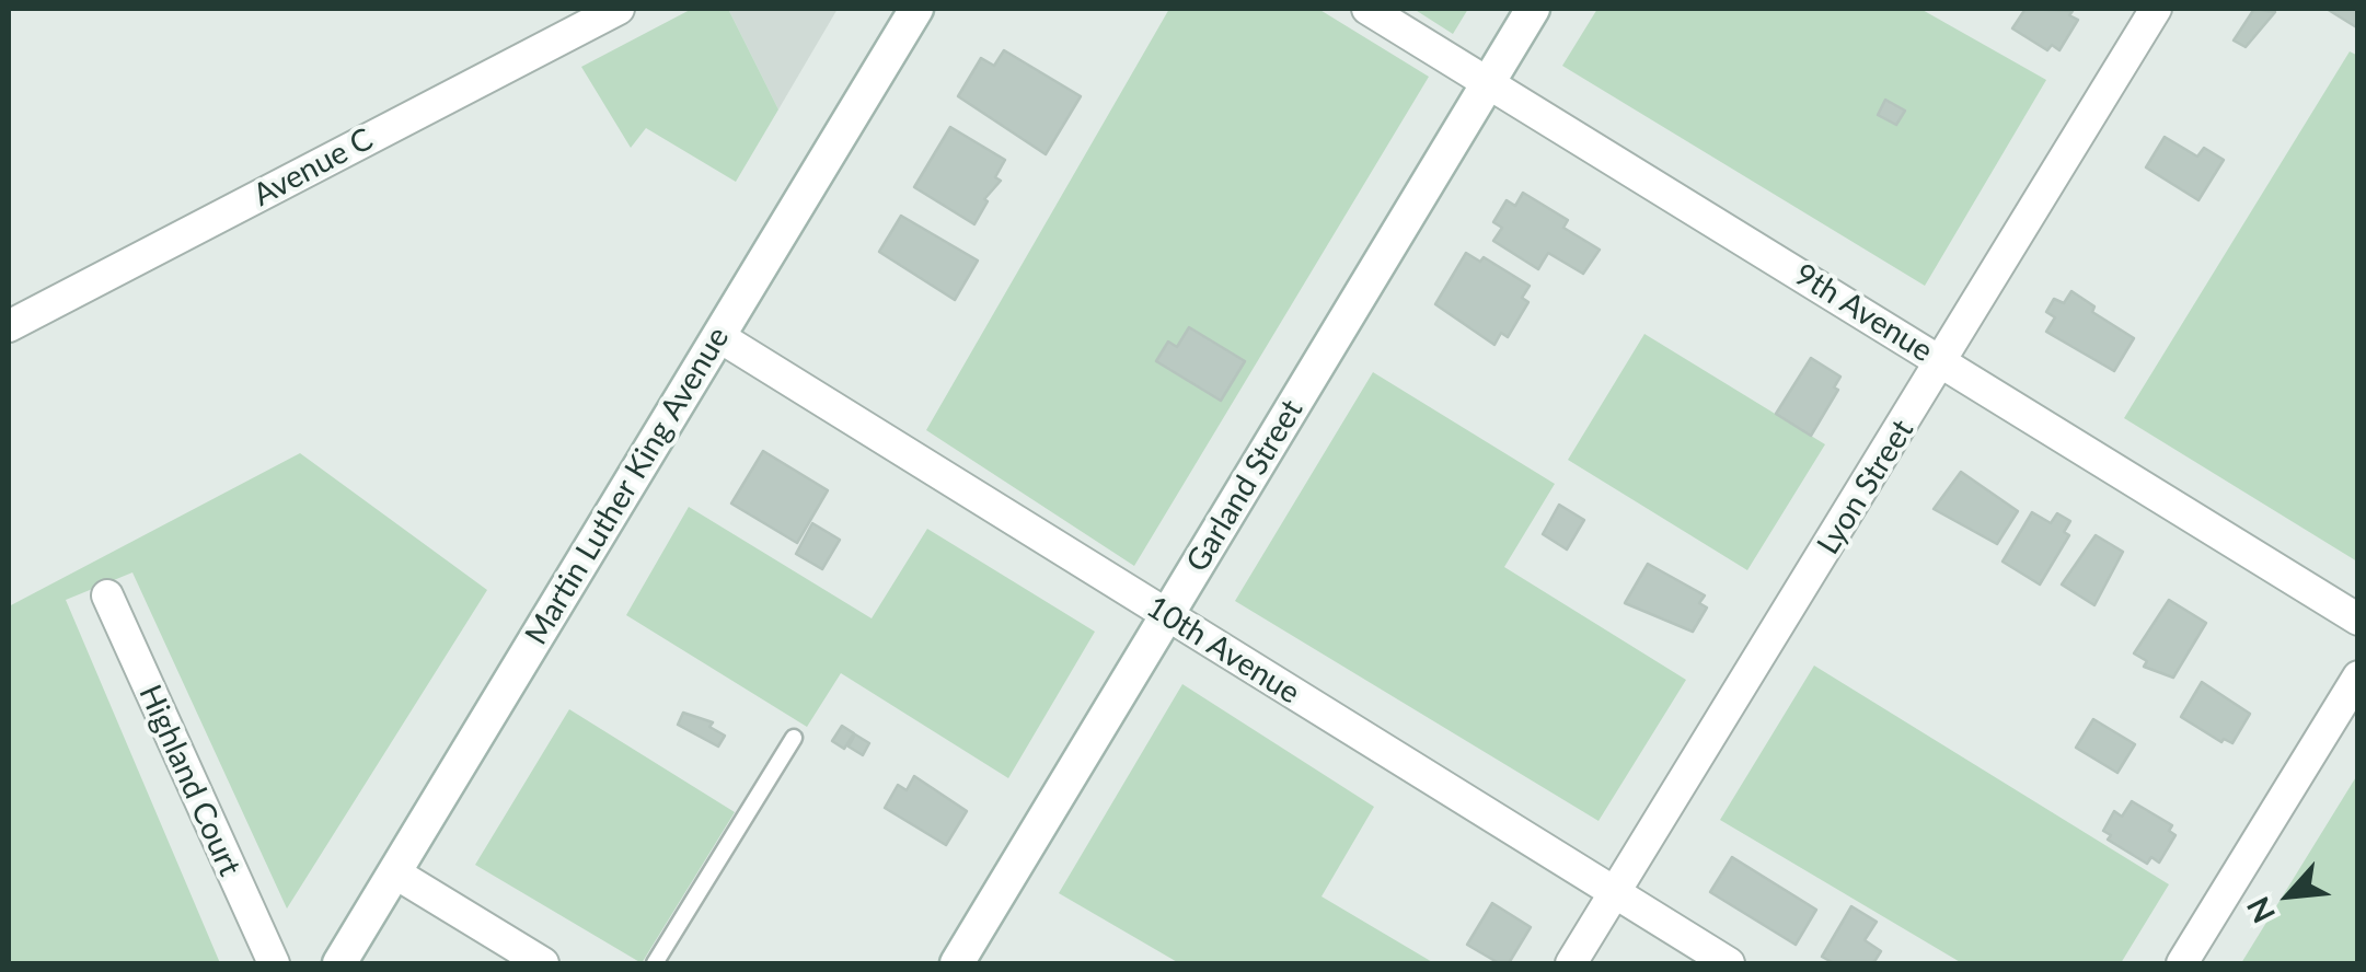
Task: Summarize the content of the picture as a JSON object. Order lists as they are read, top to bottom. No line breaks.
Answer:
{"streets":{"main road":["Martin Luther King Avenue","Garland Street"],"street":["Avenue C","9th Avenue","Lyon Street","10th Avenue","Highland Court"]},"crossings":[["9th Avenue","Garland Street"],["9th Avenue","Lyon Street"],["Martin Luther King Avenue","10th Avenue"],["Garland Street","10th Avenue"],["Lyon Street","10th Avenue"]],"north":"bottom left"}
